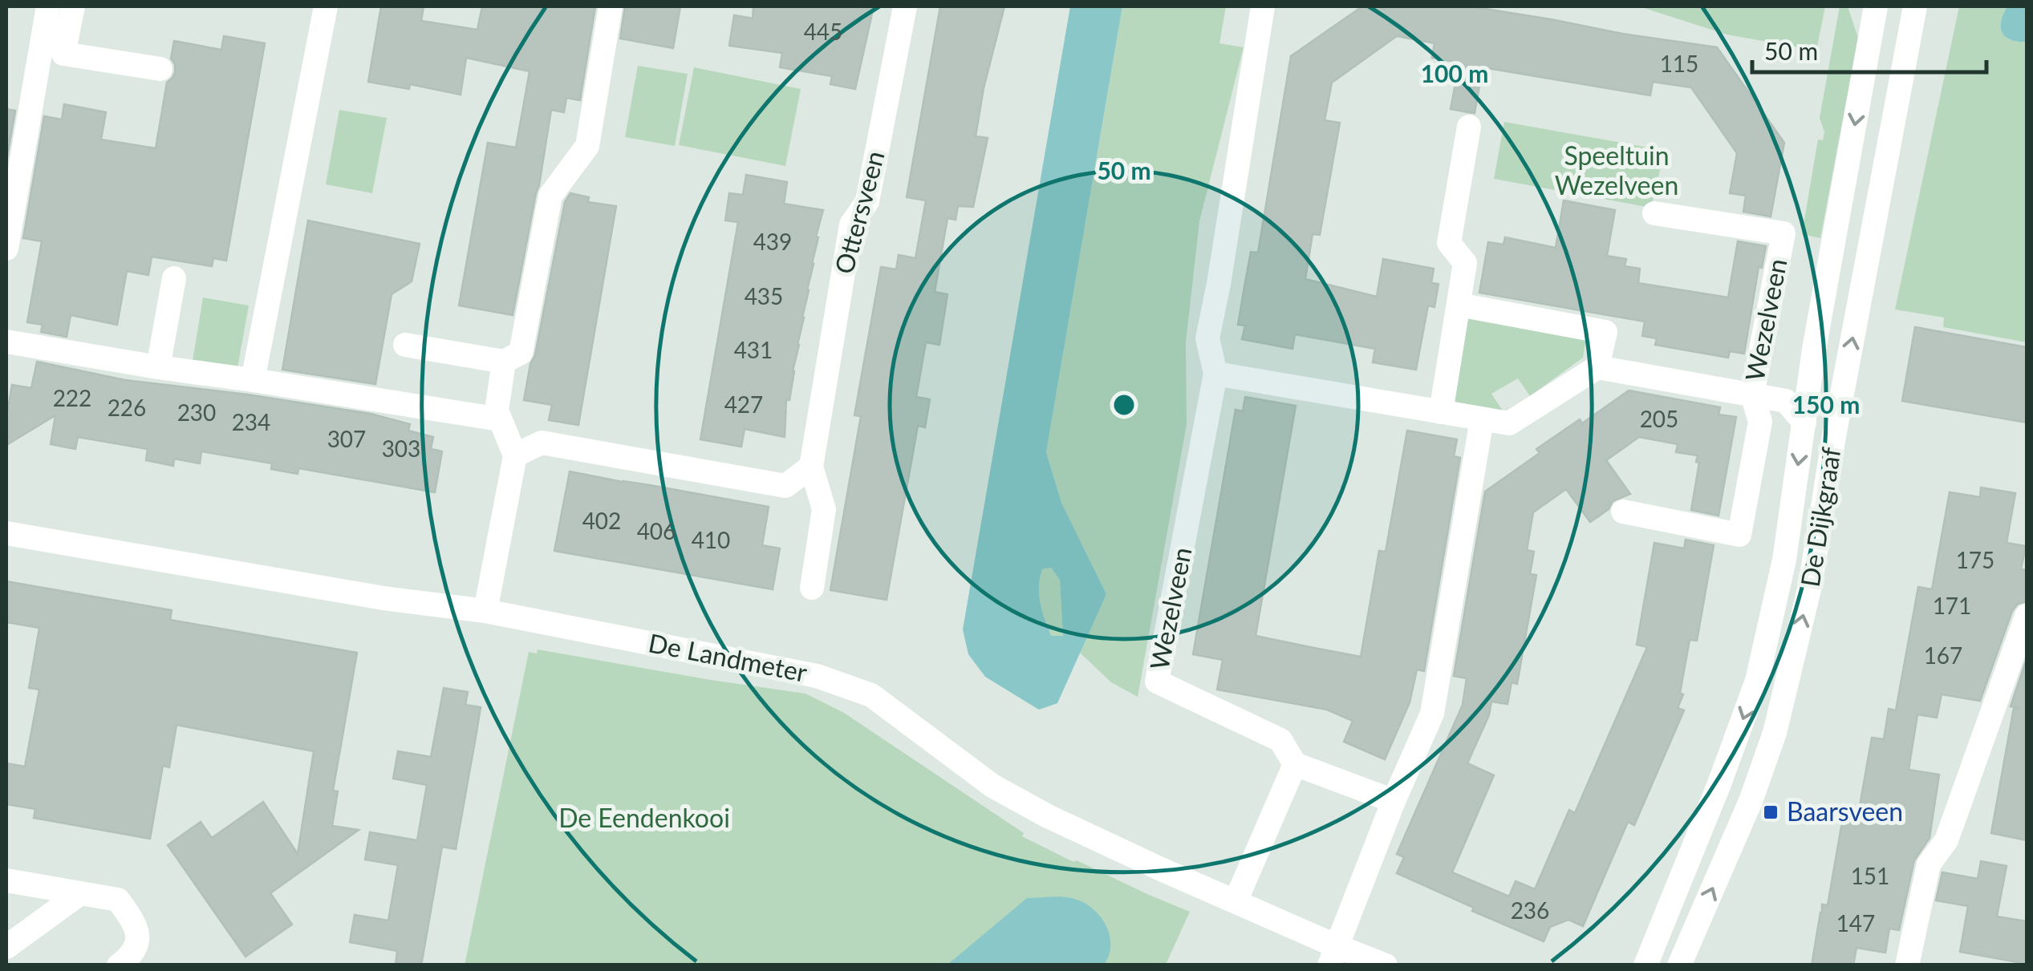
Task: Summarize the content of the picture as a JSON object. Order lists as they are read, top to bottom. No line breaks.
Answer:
{"streets":{"street":["Ottersveen","Wezelveen","De Dijkgraaf","De Landmeter"]},"crossings":[["Wezelveen","De Dijkgraaf"]],"parks":["Speeltuin Wezelveen","De Eendenkooi"],"places":{"transit":["Baarsveen"]},"house_numbers":["445","115","439","435","431","222","427","226","230","205","234","307","303","402","406","410","175","171","167","151","236","147"],"scale_bar":"50 m","rings":["100 m","50 m","150 m"]}
